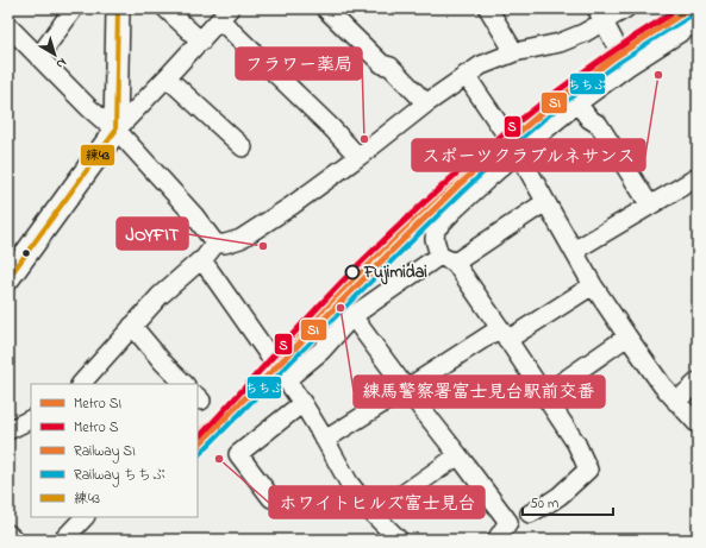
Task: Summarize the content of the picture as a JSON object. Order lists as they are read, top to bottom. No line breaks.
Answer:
{"places":["スポーツクラブルネサンス","フラワー薬局","JOYFIT","Fujimidai","練馬警察署富士見台駅前交番","ホワイトヒルズ富士見台"],"lines":["metro line SI","rail line SI","transit line 練43","rail line ちちぶ","metro line S"],"legend":["Metro SI","Metro S","Railway SI","Railway ちちぶ","練43"],"scale_bar":"50 m","north":"bottom right"}
